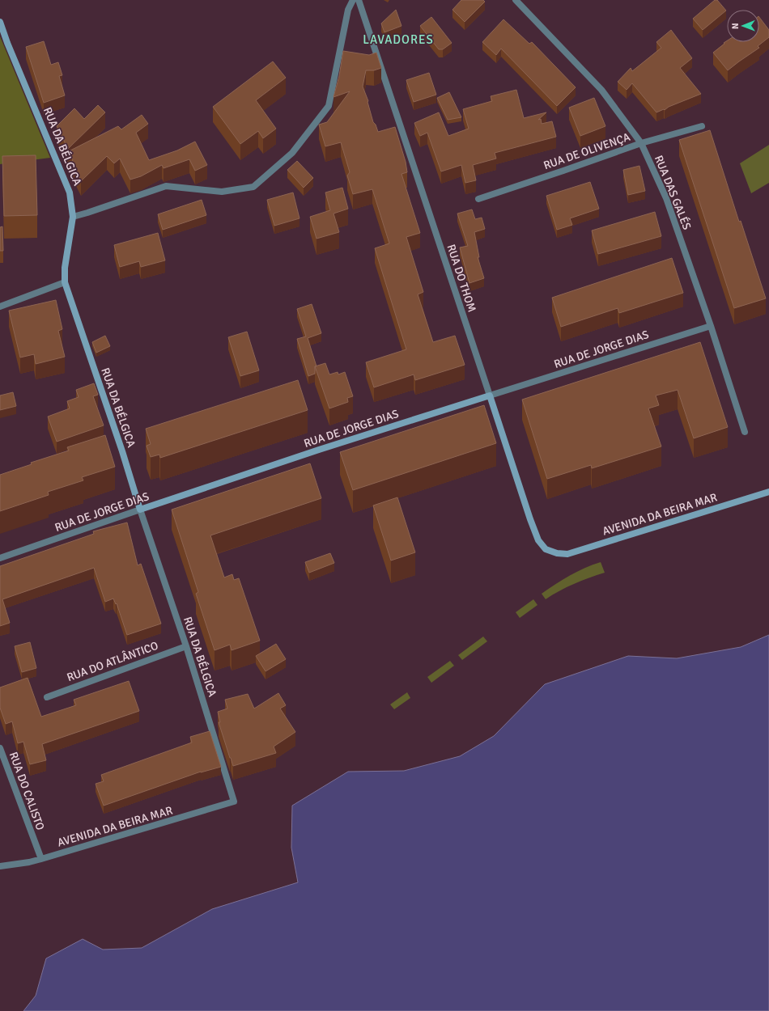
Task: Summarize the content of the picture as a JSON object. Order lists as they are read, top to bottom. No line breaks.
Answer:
{"streets":{"main road":["RUA DA BÉLGICA","RUA DO THOM","RUA DE JORGE DIAS","AVENIDA DA BEIRA MAR"],"street":["RUA DE OLIVENÇA","RUA DAS GALÉS","RUA DO ATLÂNTICO","RUA DO CALISTO"]},"crossings":[["RUA DA BÉLGICA","RUA DE JORGE DIAS"],["RUA DA BÉLGICA","AVENIDA DA BEIRA MAR"],["RUA DA BÉLGICA","RUA DO ATLÂNTICO"],["RUA DE OLIVENÇA","RUA DAS GALÉS"],["RUA DAS GALÉS","RUA DE JORGE DIAS"],["RUA DO THOM","RUA DE JORGE DIAS"],["RUA DO THOM","AVENIDA DA BEIRA MAR"],["AVENIDA DA BEIRA MAR","RUA DO CALISTO"]],"districts":["LAVADORES"],"north":"left"}
